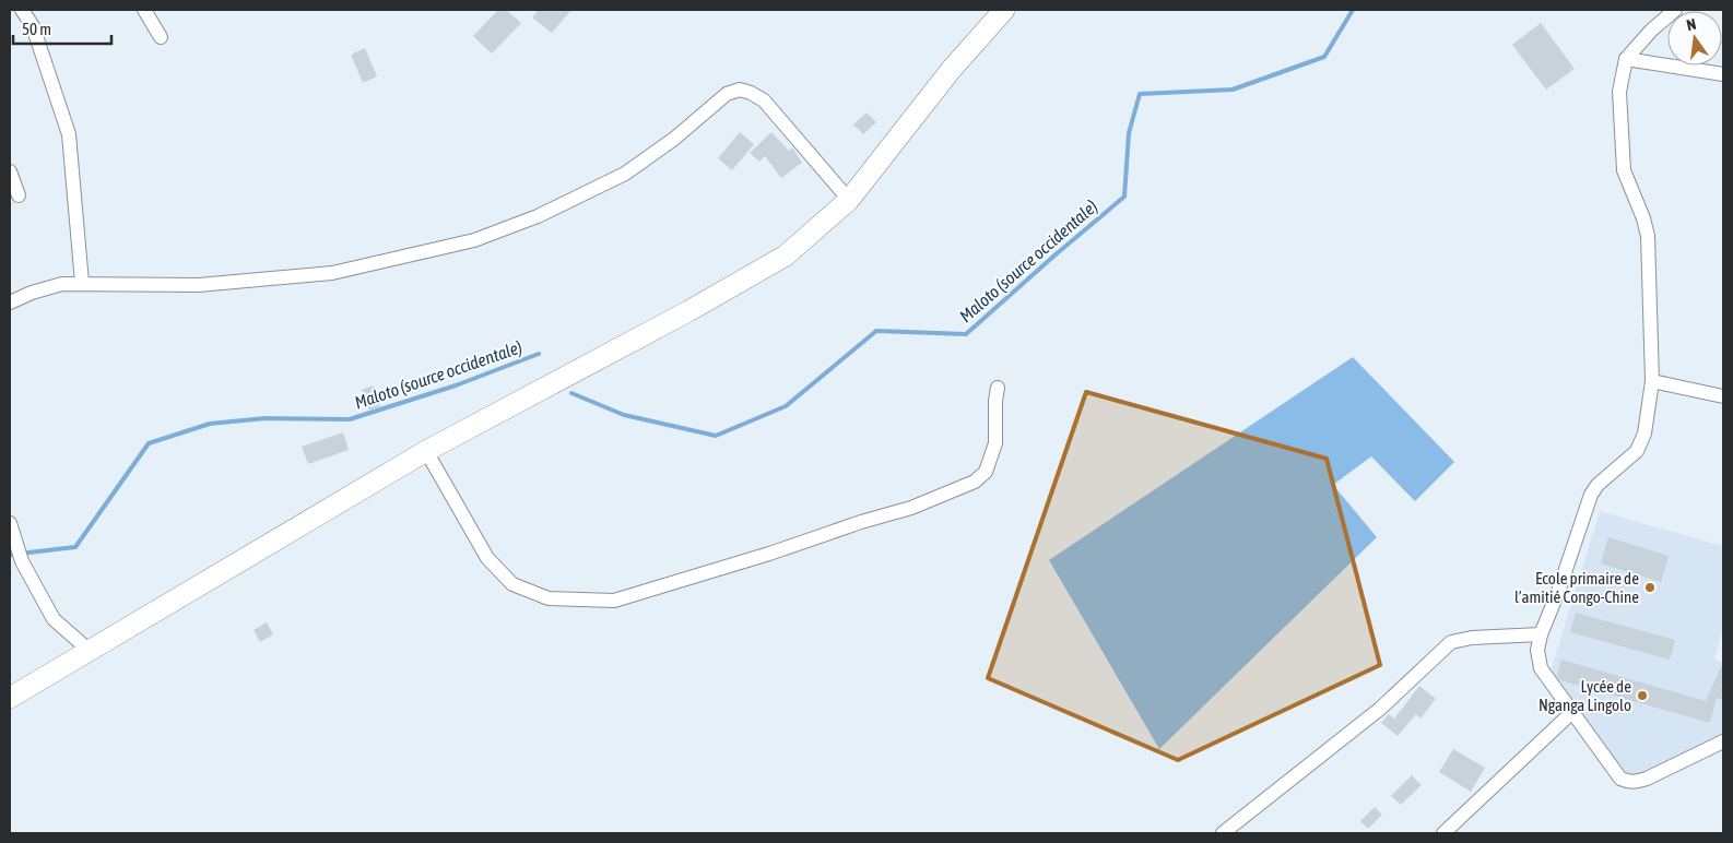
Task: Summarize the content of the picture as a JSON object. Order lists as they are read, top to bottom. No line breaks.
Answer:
{"water":["Maloto (source occidentale)"],"places":["Ecole primaire de l’amitié Congo-Chine","Lycée de Nganga Lingolo"],"scale_bar":"50 m","north":"top"}
